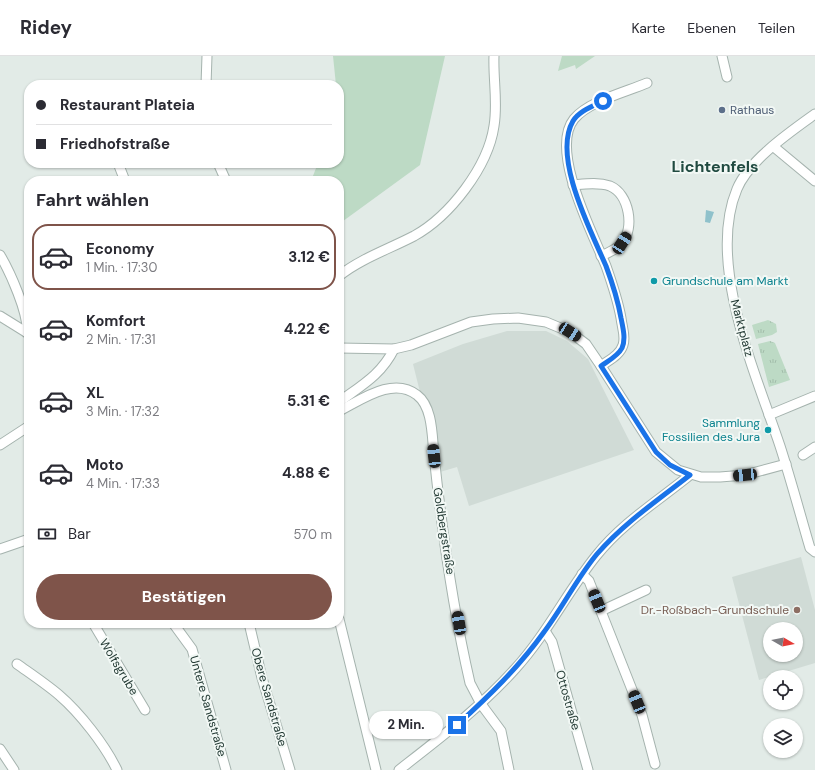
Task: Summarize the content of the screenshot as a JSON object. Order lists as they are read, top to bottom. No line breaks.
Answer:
{"streets":{"street":["Marktplatz","Goldbergstraße","Wolfsgrube","Obere Sandstraße","Ottostraße","Untere Sandstraße"]},"districts":["Lichtenfels"],"places":["Rathaus","Grundschule am Markt","Sammlung Fossilien des Jura","Dr.-Roßbach-Grundschule"],"north":"right","page":{"header":"Ridey","nav":["Karte","Ebenen","Teilen"],"banner":["Restaurant Plateia","Friedhofstraße"],"heading":"Fahrt wählen","list":[{"name":"Economy","note":"1 Min. · 17:30","value":"3.12 €"},{"name":"Komfort","note":"2 Min. · 17:31","value":"4.22 €"},{"name":"XL","note":"3 Min. · 17:32","value":"5.31 €"},{"name":"Moto","note":"4 Min. · 17:33","value":"4.88 €"}],"pay":["Bar","570 m"],"buttons":"Bestätigen","bubble":"2 Min."}}
